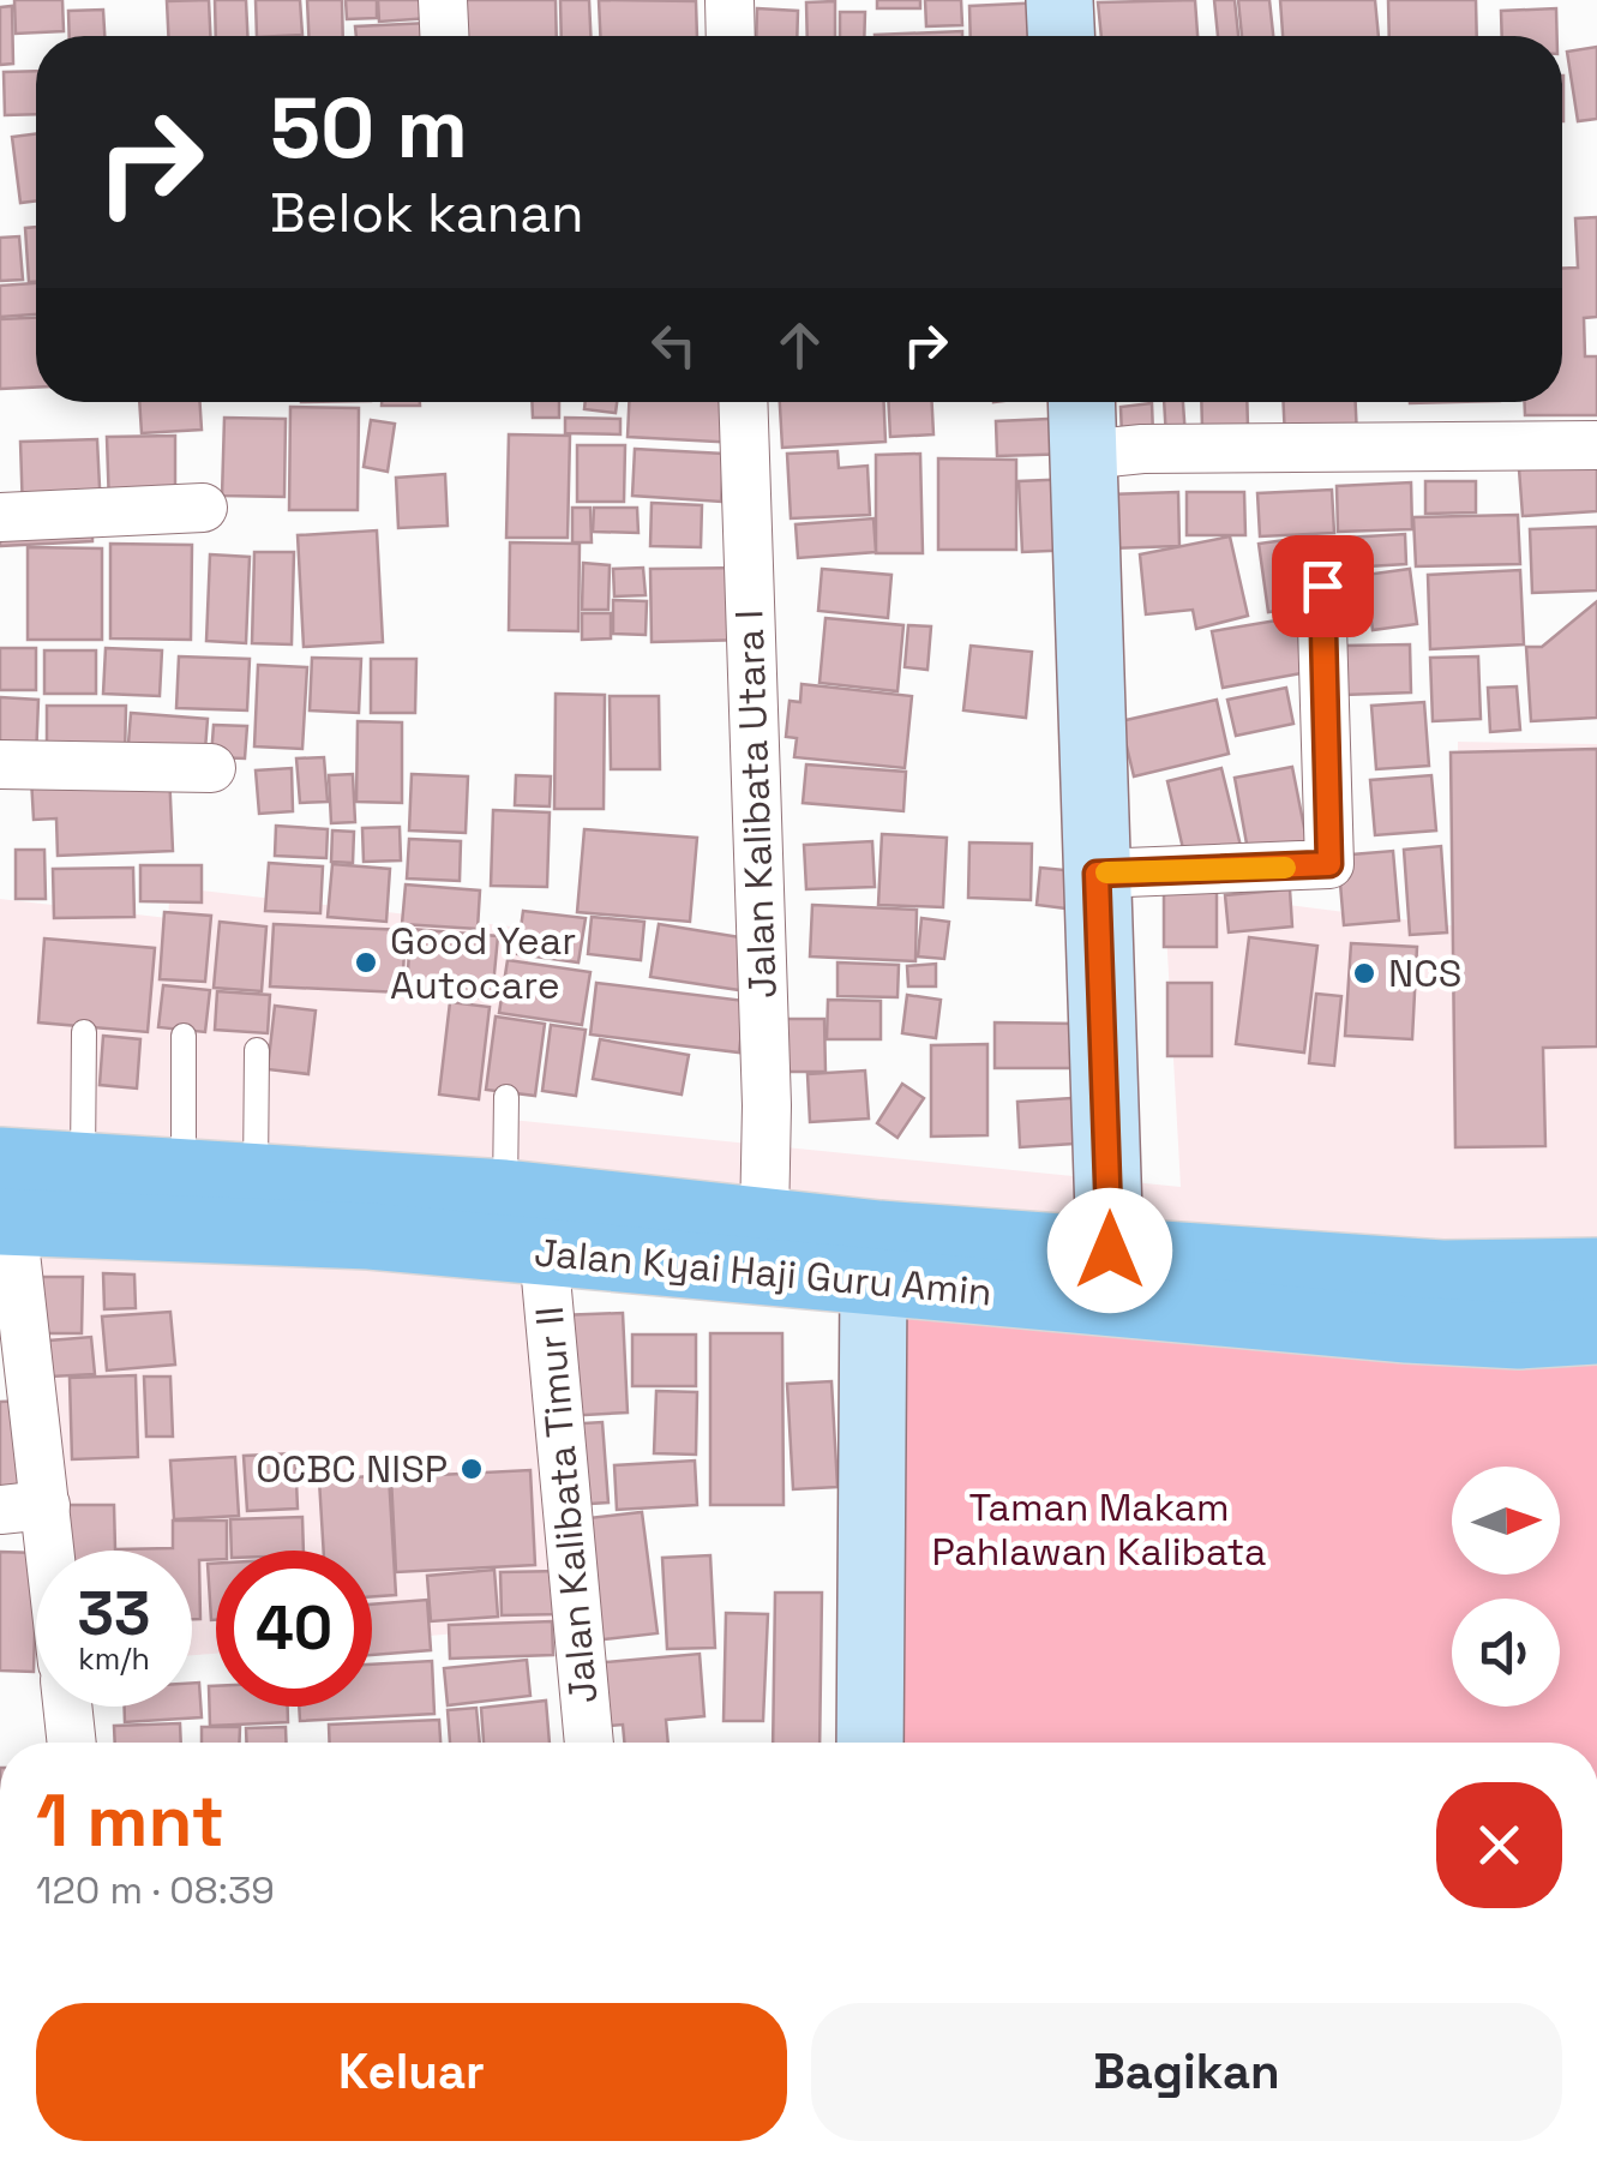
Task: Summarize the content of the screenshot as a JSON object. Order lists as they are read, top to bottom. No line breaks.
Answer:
{"streets":{"main road":["Jalan Kyai Haji Guru Amin"],"street":["Jalan Kalibata Utara I","Jalan Kalibata Timur II"]},"crossings":[["Jalan Kalibata Utara I","Jalan Kyai Haji Guru Amin"],["Jalan Kyai Haji Guru Amin","Jalan Kalibata Timur II"]],"parks":["Taman Makam Pahlawan Kalibata"],"places":["Good Year Autocare","NCS","OCBC NISP"],"north":"right","page":{"turn":["50 m","Belok kanan"],"speed":"33 km/h","limit":"40","heading":["1 mnt","120 m · 08:39"],"buttons":["Keluar","Bagikan"]}}
